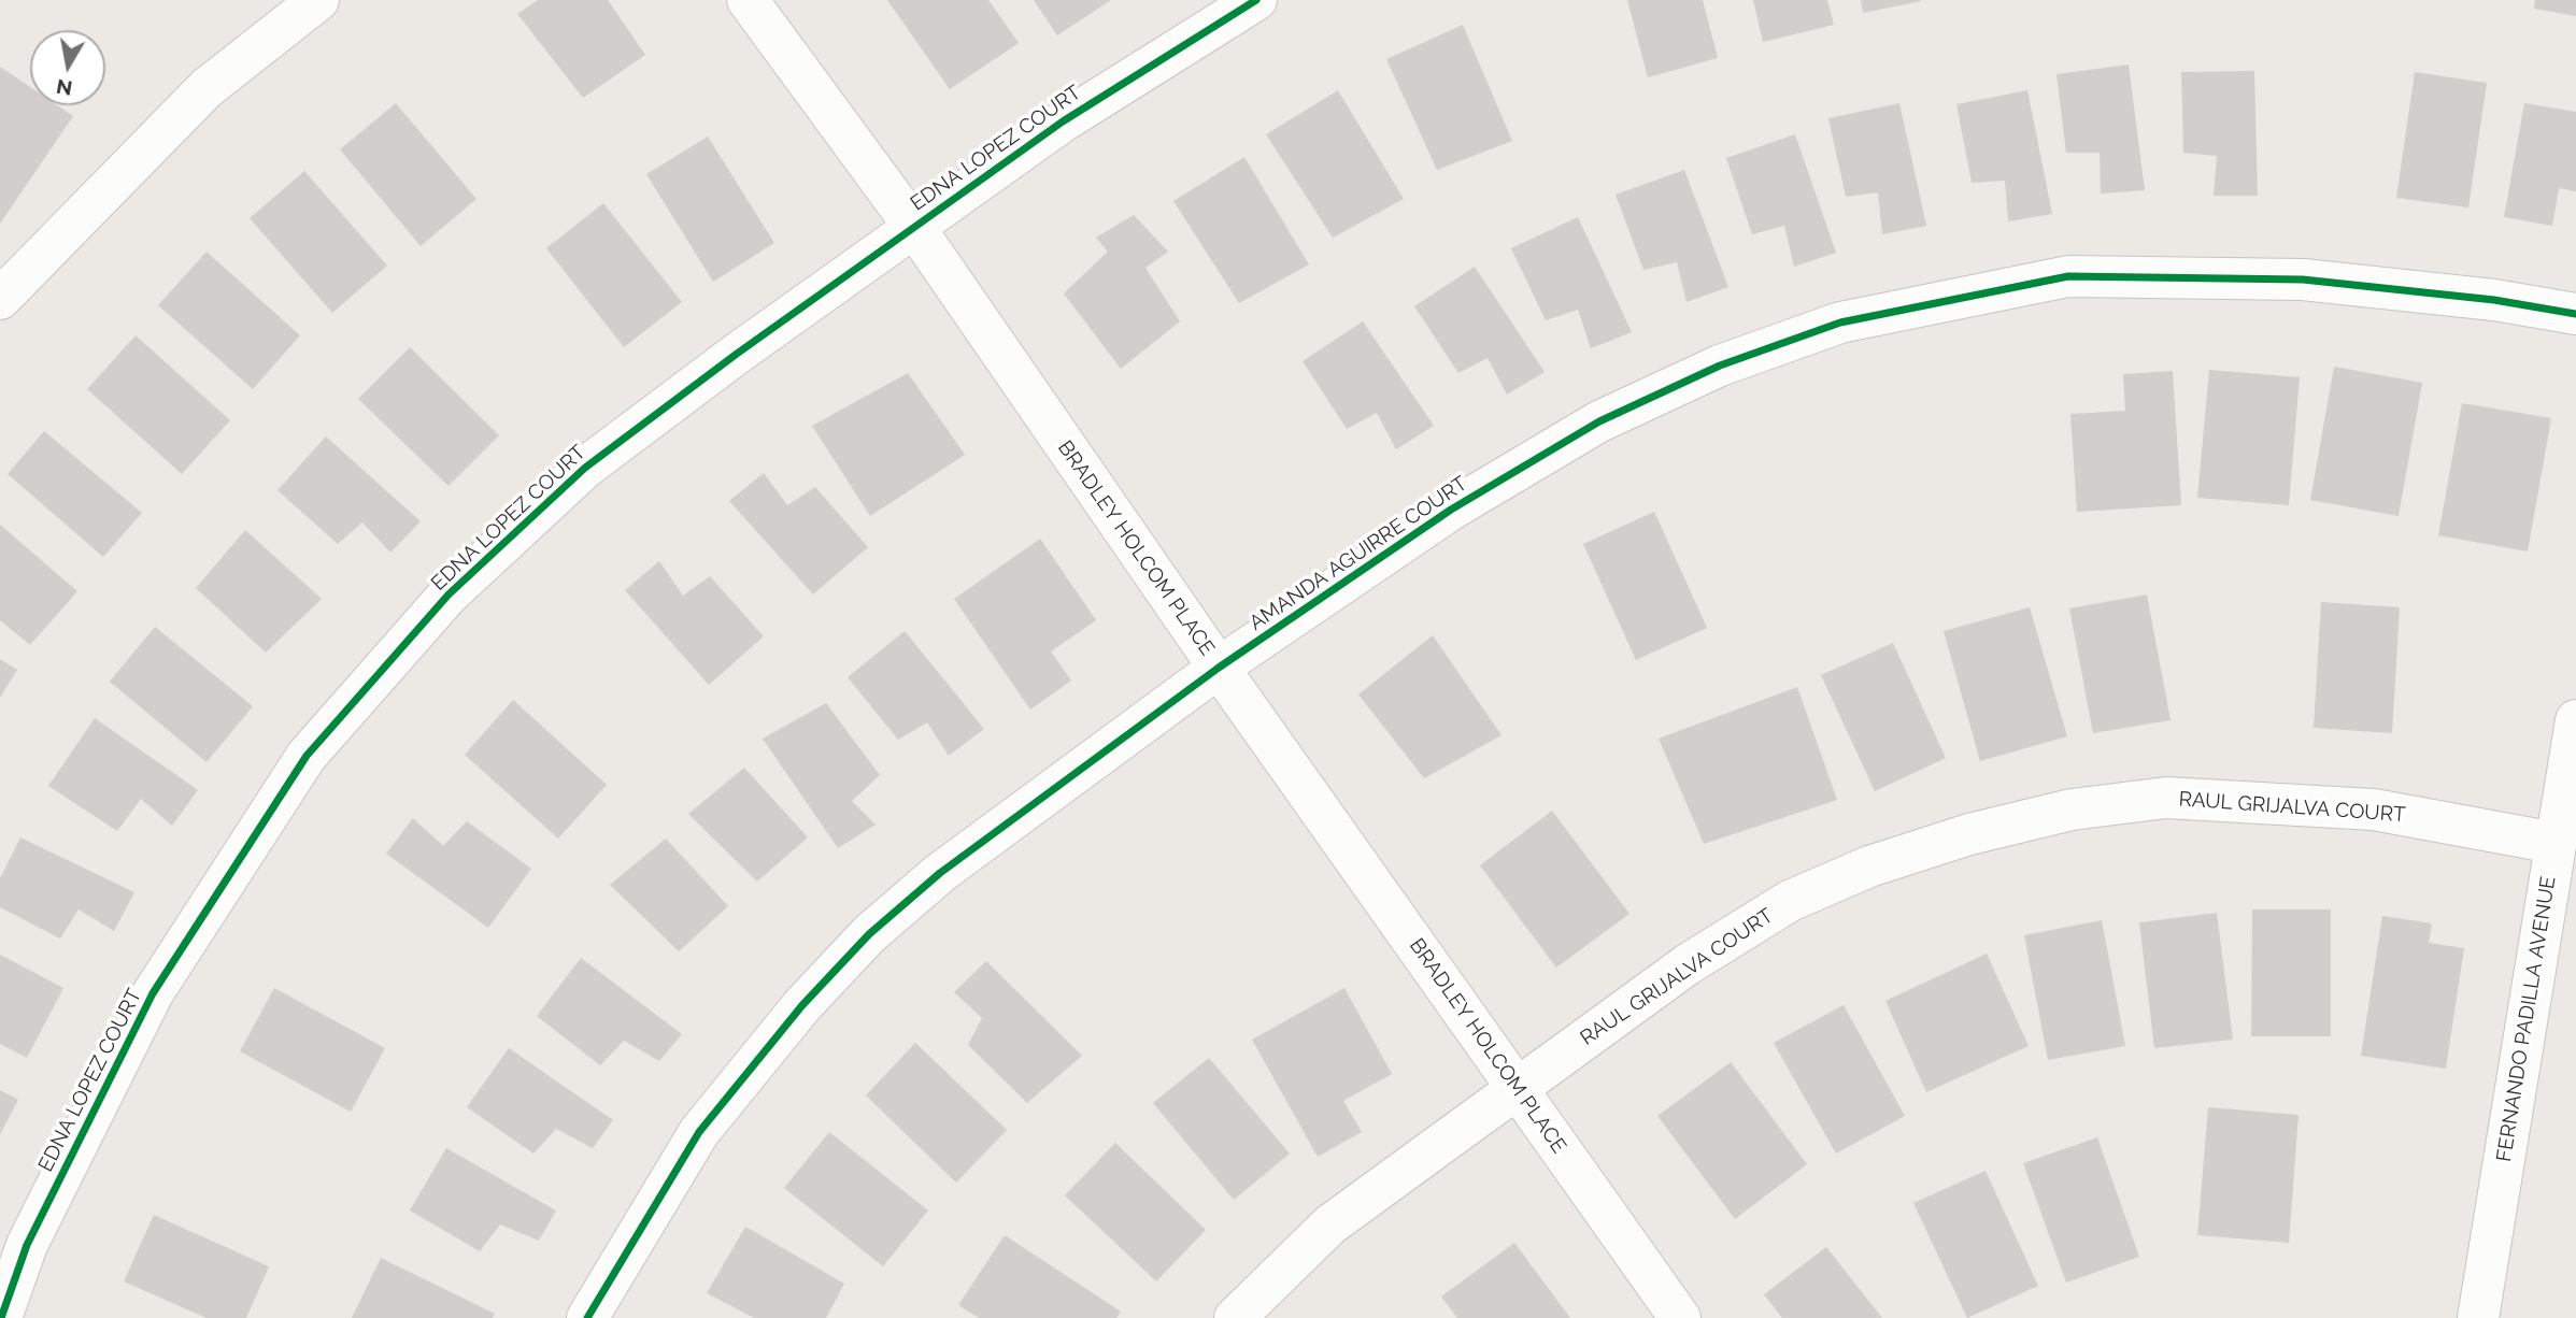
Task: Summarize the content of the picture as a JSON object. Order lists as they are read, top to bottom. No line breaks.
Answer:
{"streets":{"street":["EDNA LOPEZ COURT","BRADLEY HOLCOM PLACE","AMANDA AGUIRRE COURT","RAUL GRIJALVA COURT","FERNANDO PADILLA AVENUE"]},"crossings":[["EDNA LOPEZ COURT","BRADLEY HOLCOM PLACE"],["BRADLEY HOLCOM PLACE","AMANDA AGUIRRE COURT"],["BRADLEY HOLCOM PLACE","RAUL GRIJALVA COURT"],["RAUL GRIJALVA COURT","FERNANDO PADILLA AVENUE"]],"north":"bottom"}
